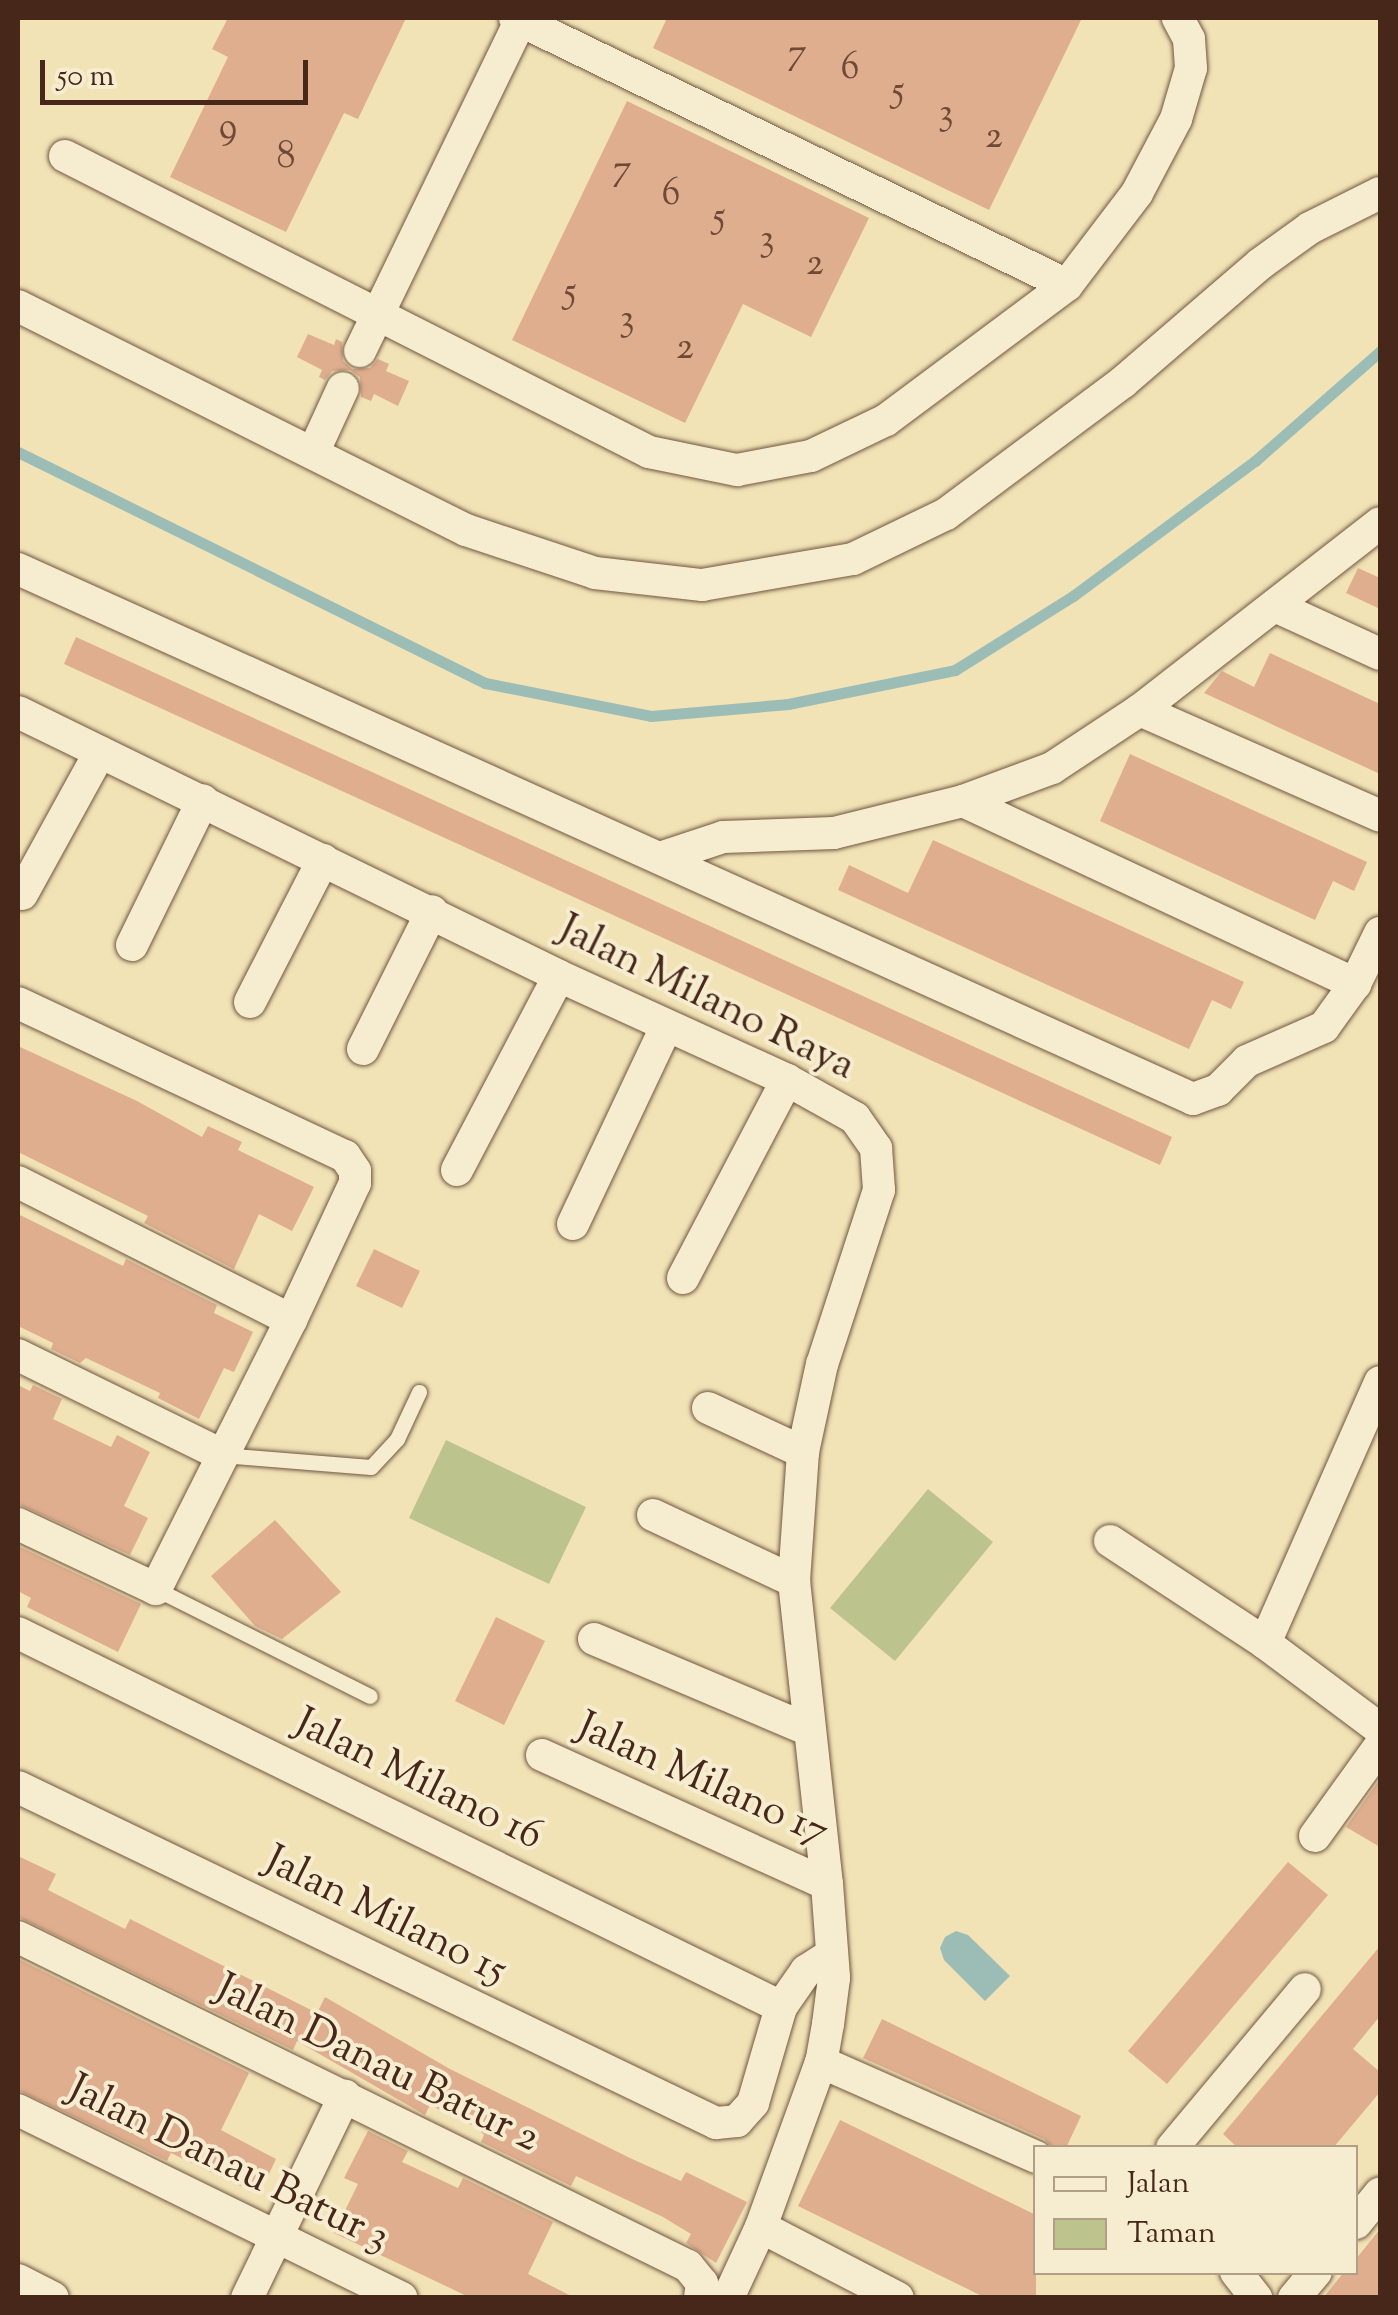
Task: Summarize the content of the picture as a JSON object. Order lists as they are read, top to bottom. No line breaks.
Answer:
{"streets":{"street":["Jalan Milano Raya","Jalan Milano 16","Jalan Milano 17","Jalan Milano 15","Jalan Danau Batur 2","Jalan Danau Batur 3"]},"crossings":[["Jalan Milano Raya","Jalan Milano 17"],["Jalan Milano 16","Jalan Milano 15"]],"house_numbers":["7","6","5","3","9","2","8","7","6","5","3","2","5","3","2"],"legend":["Jalan","Taman"],"scale_bar":"50 m"}
